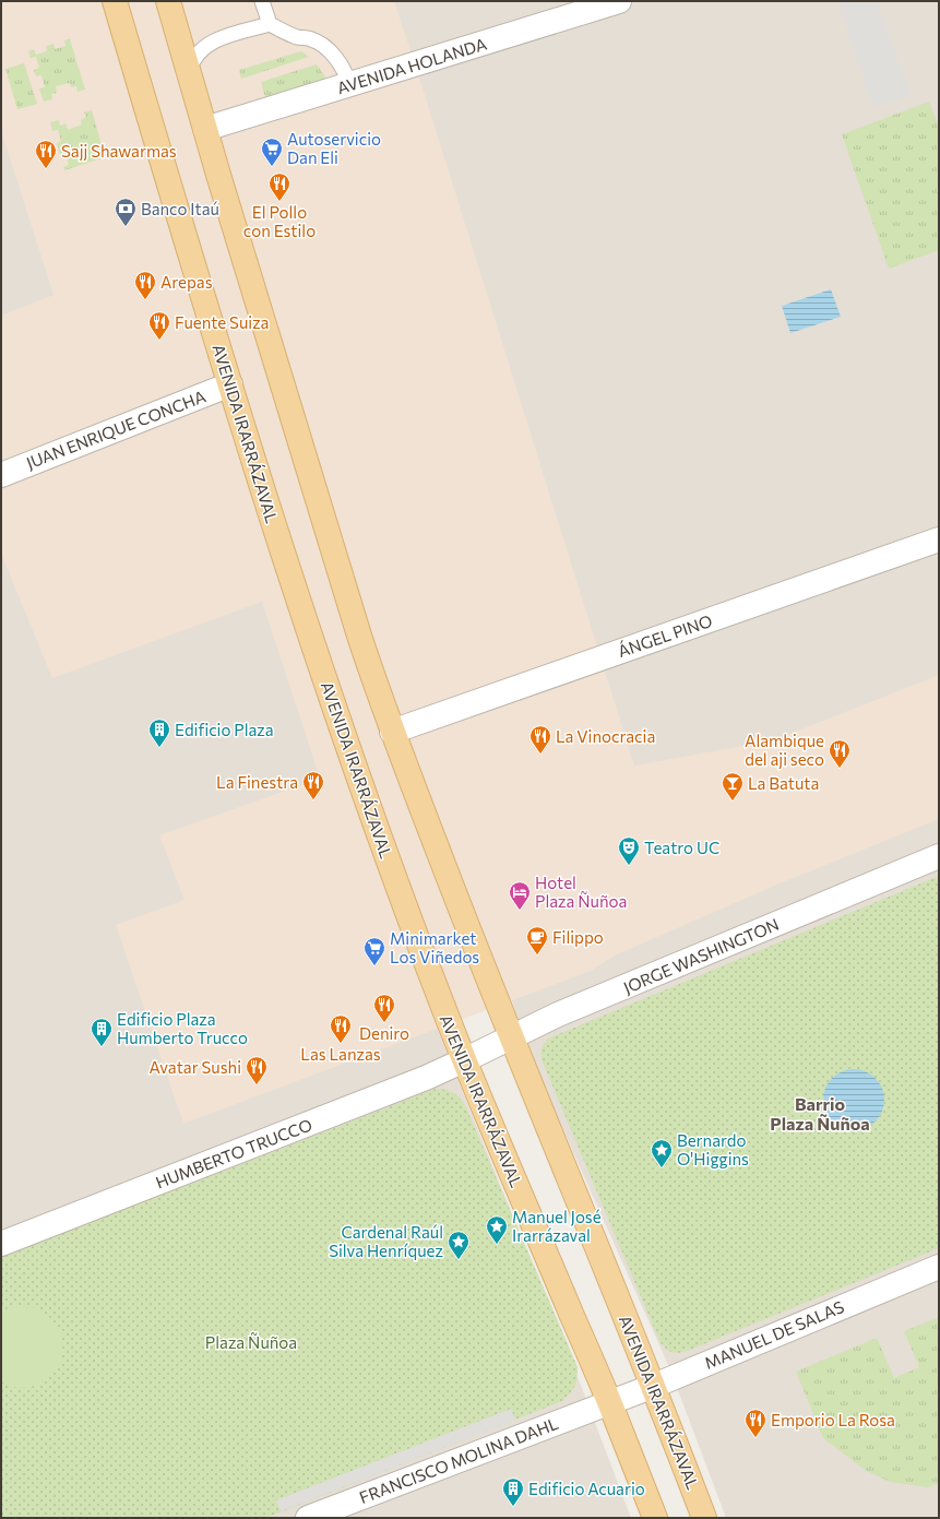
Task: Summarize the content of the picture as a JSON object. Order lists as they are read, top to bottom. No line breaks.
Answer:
{"streets":{"main road":["AVENIDA IRARRÁZAVAL"],"street":["AVENIDA HOLANDA","JUAN ENRIQUE CONCHA","ÁNGEL PINO","JORGE WASHINGTON","HUMBERTO TRUCCO","MANUEL DE SALAS","FRANCISCO MOLINA DAHL"]},"crossings":[["AVENIDA HOLANDA","AVENIDA IRARRÁZAVAL"],["JUAN ENRIQUE CONCHA","AVENIDA IRARRÁZAVAL"],["AVENIDA IRARRÁZAVAL","ÁNGEL PINO"],["AVENIDA IRARRÁZAVAL","JORGE WASHINGTON"],["AVENIDA IRARRÁZAVAL","HUMBERTO TRUCCO"],["AVENIDA IRARRÁZAVAL","MANUEL DE SALAS"],["AVENIDA IRARRÁZAVAL","FRANCISCO MOLINA DAHL"],["JORGE WASHINGTON","HUMBERTO TRUCCO"],["MANUEL DE SALAS","FRANCISCO MOLINA DAHL"]],"districts":["Barrio Plaza Ñuñoa"],"parks":["Plaza Ñuñoa"],"places":{"supermarket":["Autoservicio Dan Eli","Minimarket Los Viñedos"],"restaurant":["Sajj Shawarmas","El Pollo con Estilo","Arepas","Fuente Suiza","La Vinocracia","Alambique del aji seco","La Finestra","Deniro","Las Lanzas","Avatar Sushi","Emporio La Rosa"],"bank":["Banco Itaú"],"building":["Edificio Plaza","Edificio Plaza Humberto Trucco","Edificio Acuario"],"bar":["La Batuta"],"theatre":["Teatro UC"],"hotel":["Hotel Plaza Ñuñoa"],"cafe":["Filippo"],"place":["Bernardo O'Higgins","Manuel José Irarrázaval","Cardenal Raúl Silva Henríquez"]}}
